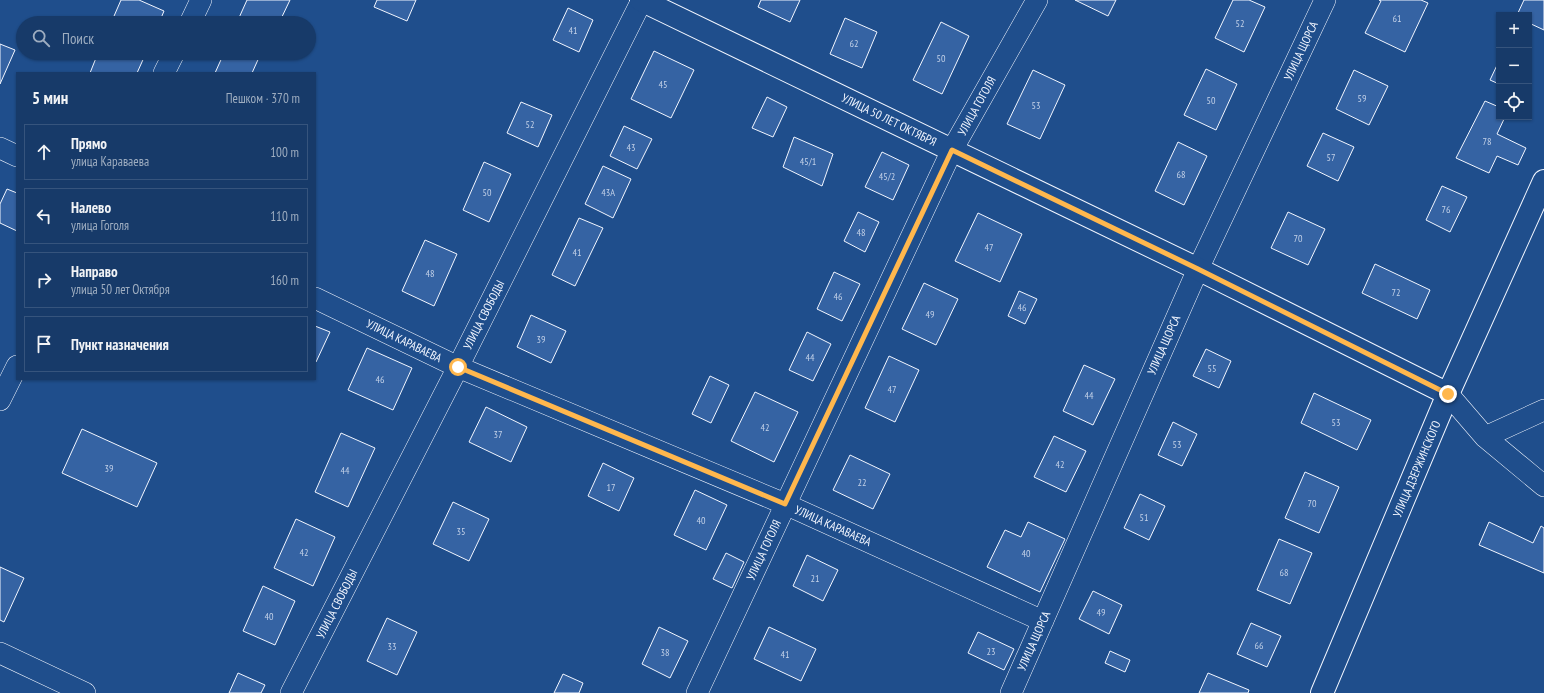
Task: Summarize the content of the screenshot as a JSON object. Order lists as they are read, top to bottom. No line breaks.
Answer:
{"streets":{"street":["УЛИЦА ЩОРСА","УЛИЦА ГОГОЛЯ","УЛИЦА 50 ЛЕТ ОКТЯБРЯ","УЛИЦА СВОБОДЫ","УЛИЦА КАРАВАЕВА","УЛИЦА ДЗЕРЖИНСКОГО"]},"crossings":[["УЛИЦА ЩОРСА","УЛИЦА 50 ЛЕТ ОКТЯБРЯ"],["УЛИЦА ЩОРСА","УЛИЦА КАРАВАЕВА"],["УЛИЦА ГОГОЛЯ","УЛИЦА 50 ЛЕТ ОКТЯБРЯ"],["УЛИЦА ГОГОЛЯ","УЛИЦА КАРАВАЕВА"],["УЛИЦА 50 ЛЕТ ОКТЯБРЯ","УЛИЦА СВОБОДЫ"],["УЛИЦА 50 ЛЕТ ОКТЯБРЯ","УЛИЦА ДЗЕРЖИНСКОГО"],["УЛИЦА СВОБОДЫ","УЛИЦА КАРАВАЕВА"]],"house_numbers":["61","52","41","62","50","45","59","50","53","52","78","43","57","45/1","68","45/2","50","43А","76","48","70","47","41","48","72","46","46","49","39","44","55","46","47","44","53","42","37","53","42","39","44","22","17","70","51","40","35","42","40","68","21","49","40","66","33","23","38","41"],"page":{"map_buttons":["+","−"],"search":"Поиск","heading":["5 мин","Пешком · 370 m"],"list":[["Прямо","улица Караваева","100 m"],["Налево","улица Гоголя","110 m"],["Направо","улица 50 лет Октября","160 m"],"Пункт назначения"]}}
